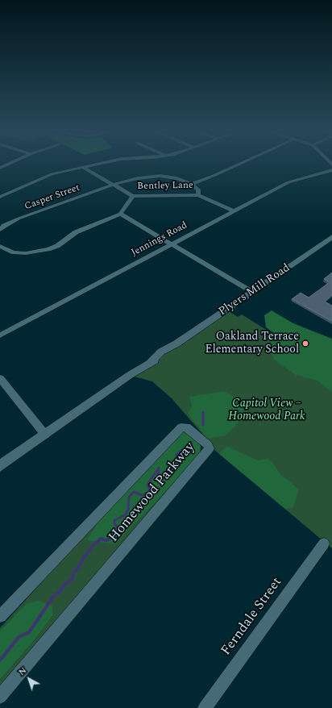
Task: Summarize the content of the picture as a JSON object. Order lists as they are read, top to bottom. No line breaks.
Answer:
{"streets":{"street":["Bentley Lane","Casper Street","Jennings Road","Plyers Mill Road","Homewood Parkway","Ferndale Street"]},"crossings":[["Bentley Lane","Casper Street"],["Bentley Lane","Jennings Road"]],"parks":["Capitol View – Homewood Park"],"places":["Oakland Terrace Elementary School"],"north":"top left"}
